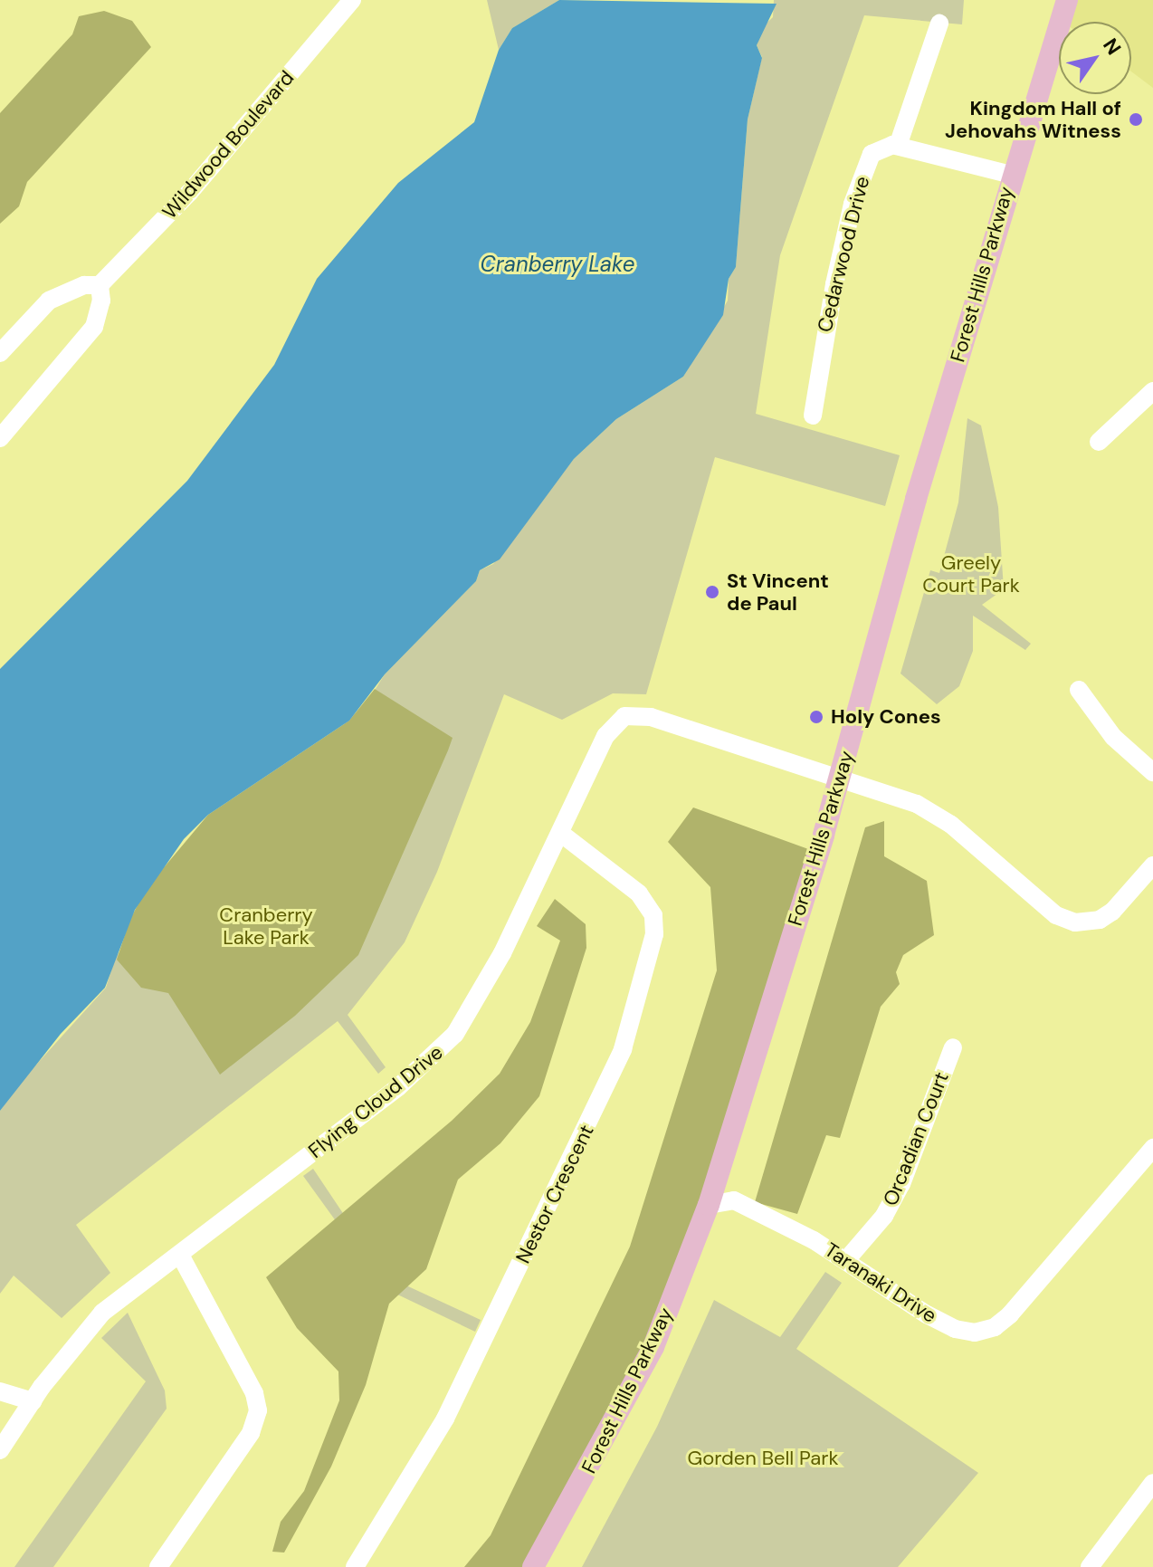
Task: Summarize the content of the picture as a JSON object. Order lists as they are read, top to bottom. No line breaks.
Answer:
{"streets":{"main road":["Forest Hills Parkway"],"street":["Wildwood Boulevard","Cedarwood Drive","Flying Cloud Drive","Orcadian Court","Nestor Crescent","Taranaki Drive"]},"crossings":[["Forest Hills Parkway","Flying Cloud Drive"],["Forest Hills Parkway","Taranaki Drive"],["Flying Cloud Drive","Nestor Crescent"],["Orcadian Court","Taranaki Drive"]],"water":["Cranberry Lake"],"parks":["Greely Court Park","Cranberry Lake Park","Gorden Bell Park"],"places":["Kingdom Hall of Jehovahs Witness","St Vincent de Paul","Holy Cones"],"north":"top right"}
